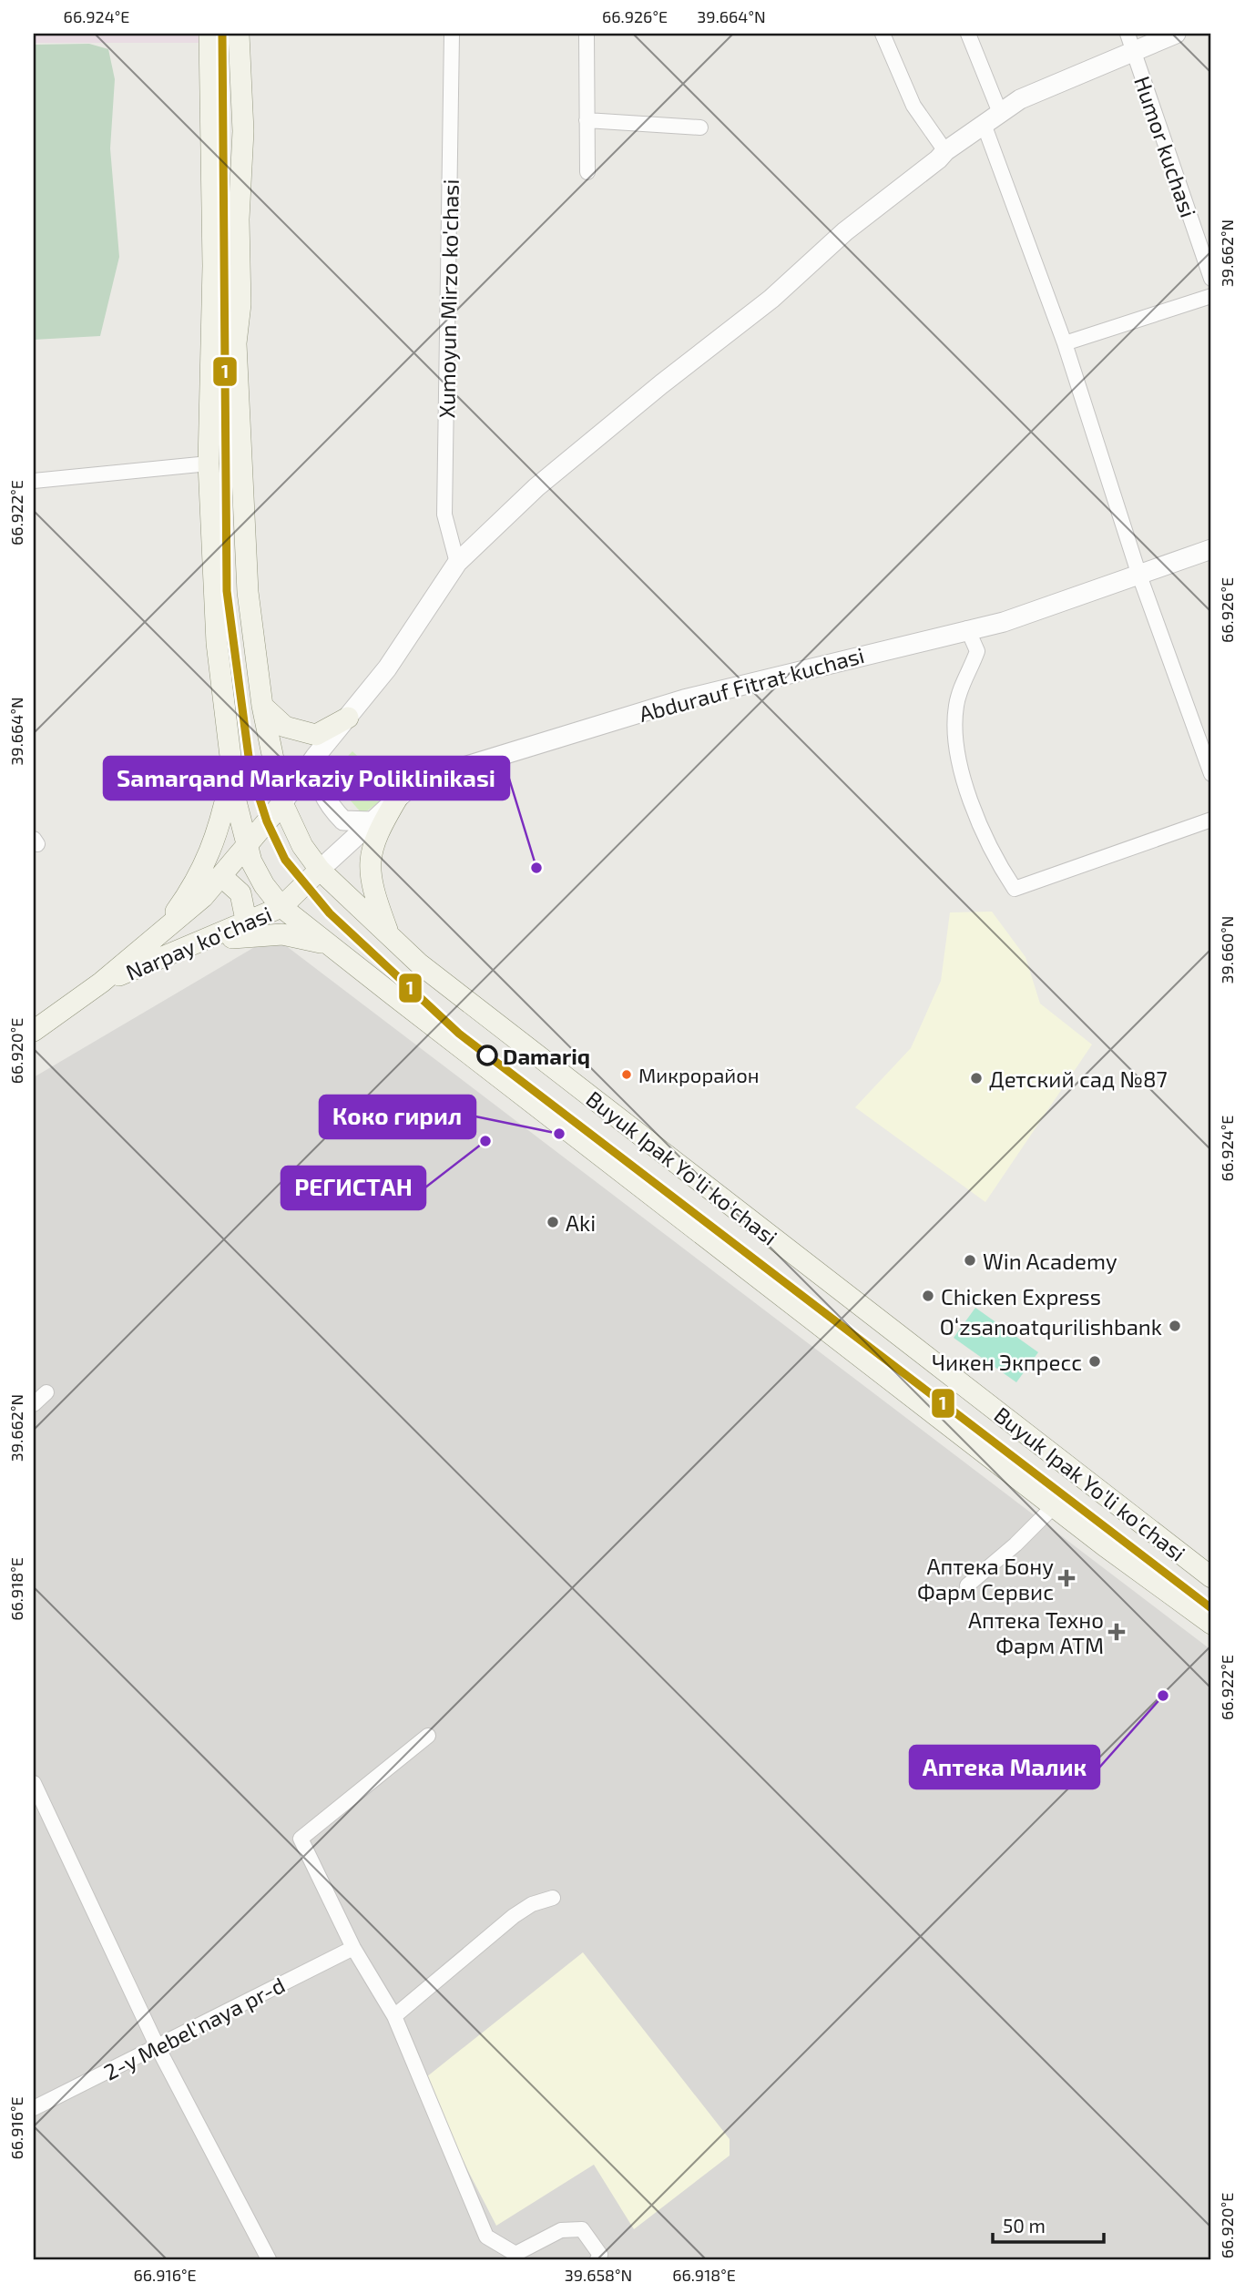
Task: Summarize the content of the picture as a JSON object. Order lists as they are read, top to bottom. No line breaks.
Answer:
{"streets":{"main road":["Narpay ko'chasi","Buyuk Ipak Yo'li ko'chasi"],"street":["Humor kuchasi","Xumoyun Mirzo ko'chasi","Abdurauf Fitrat kuchasi","2-y Mebel'naya pr-d"]},"crossings":[["Abdurauf Fitrat kuchasi","Narpay ko'chasi"],["Abdurauf Fitrat kuchasi","Buyuk Ipak Yo'li ko'chasi"],["Narpay ko'chasi","Buyuk Ipak Yo'li ko'chasi"]],"places":{"other":["Samarqand Markaziy Poliklinikasi","Damariq","Микрорайон","Детский сад №87","Коко гирил","РЕГИСТАН","Aki","Win Academy","Chicken Express","Oʻzsanoatqurilishbank","Чикен Экпресс","Аптека Малик"],"health":["Аптека Бону Фарм Сервис","Аптека Техно Фарм АТМ"]},"lines":["transit line 1"],"scale_bar":"50 m","coordinates":["66.924°E","66.926°E","39.664°N","39.662°N","66.922°E","39.660°N","66.920°E","66.918°E","66.916°E","39.658°N"]}
